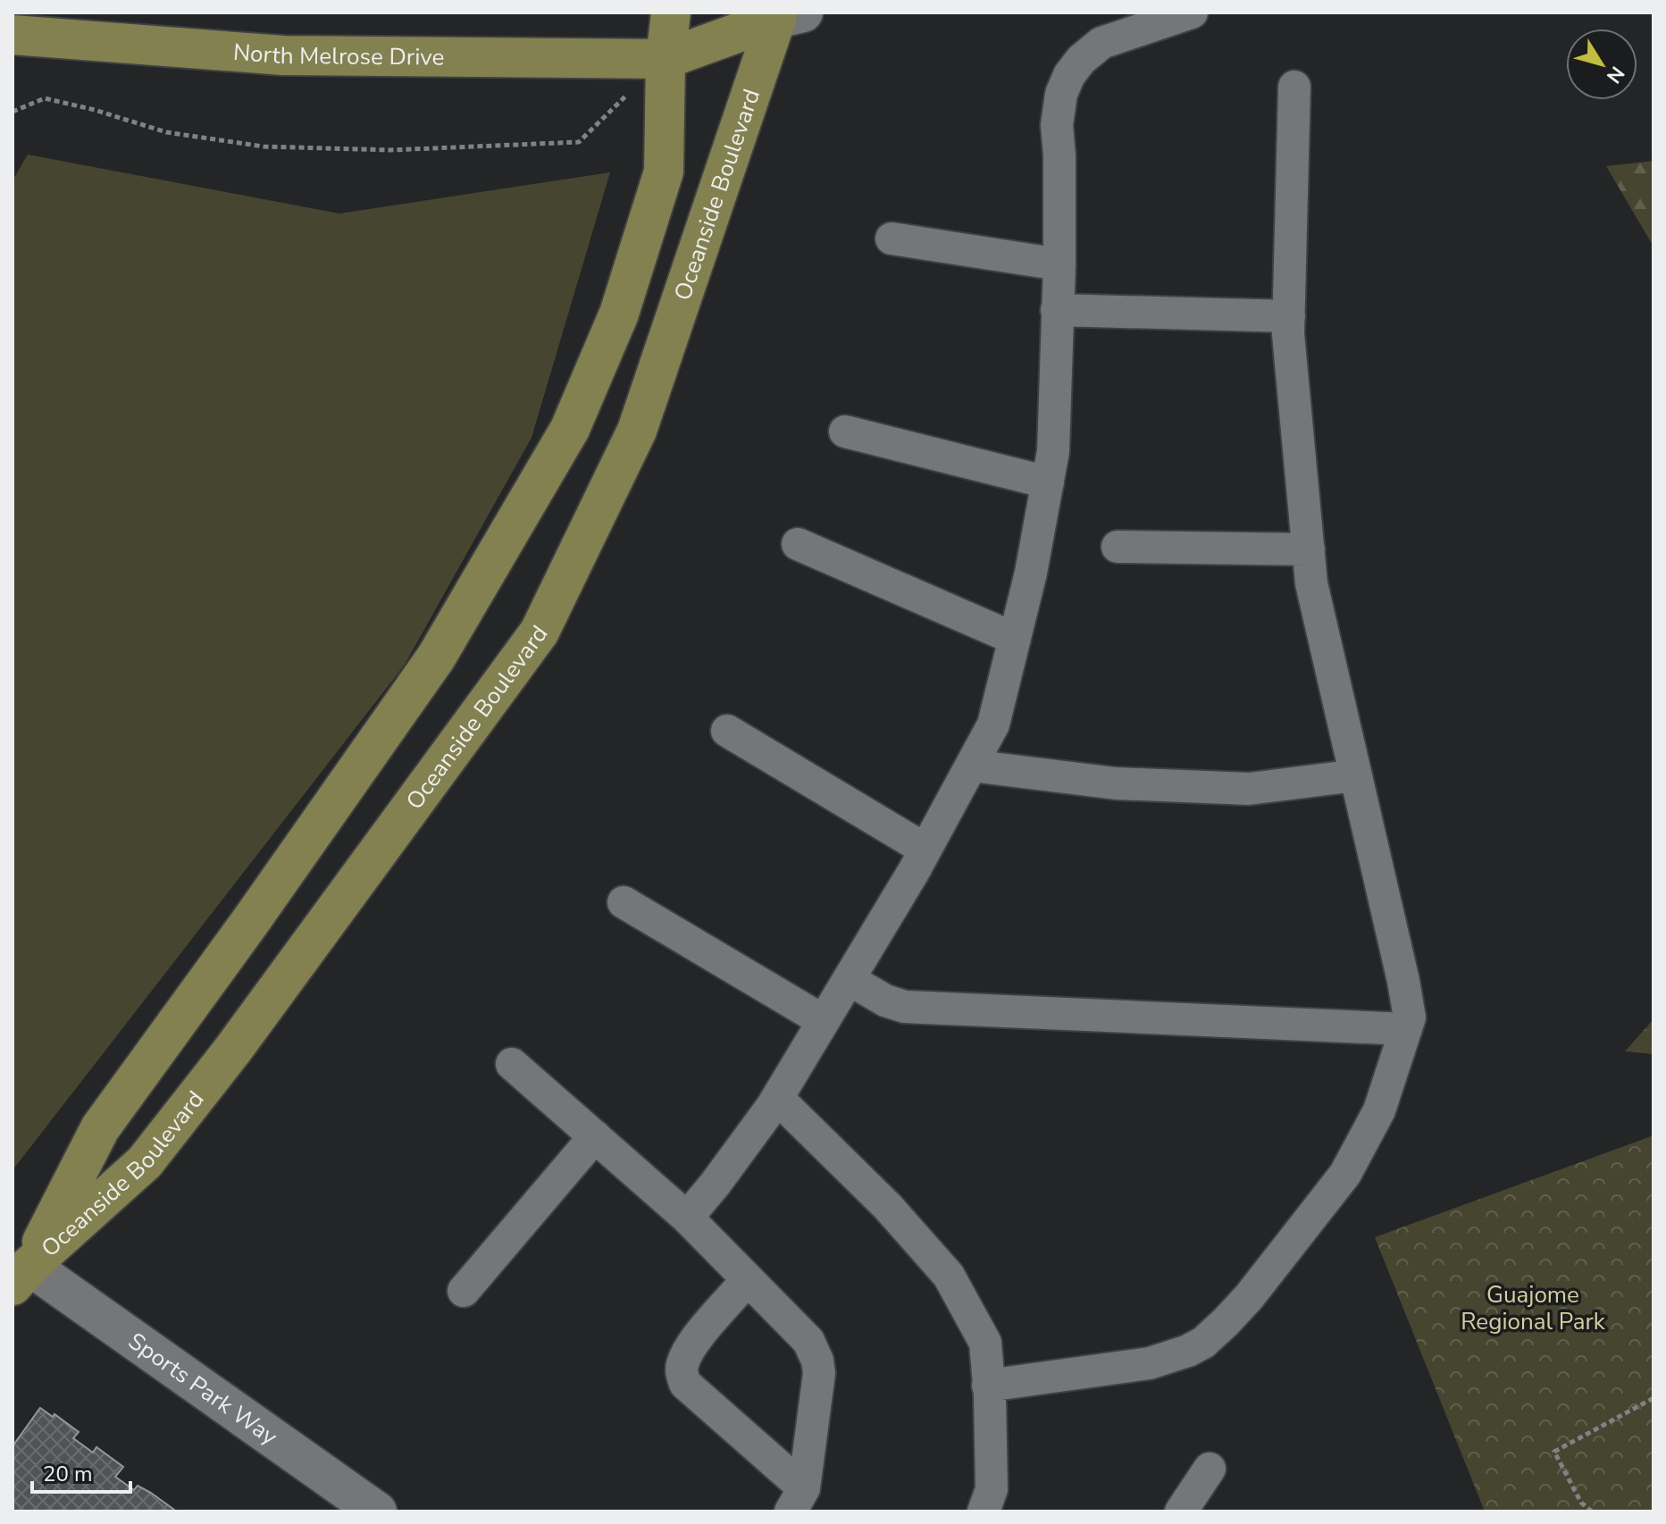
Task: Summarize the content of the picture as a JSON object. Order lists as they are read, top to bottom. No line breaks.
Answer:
{"streets":{"main road":["North Melrose Drive","Oceanside Boulevard"],"street":["Sports Park Way"]},"crossings":[["North Melrose Drive","Oceanside Boulevard"],["Oceanside Boulevard","Sports Park Way"]],"parks":["Guajome Regional Park"],"scale_bar":"20 m","north":"bottom right"}
